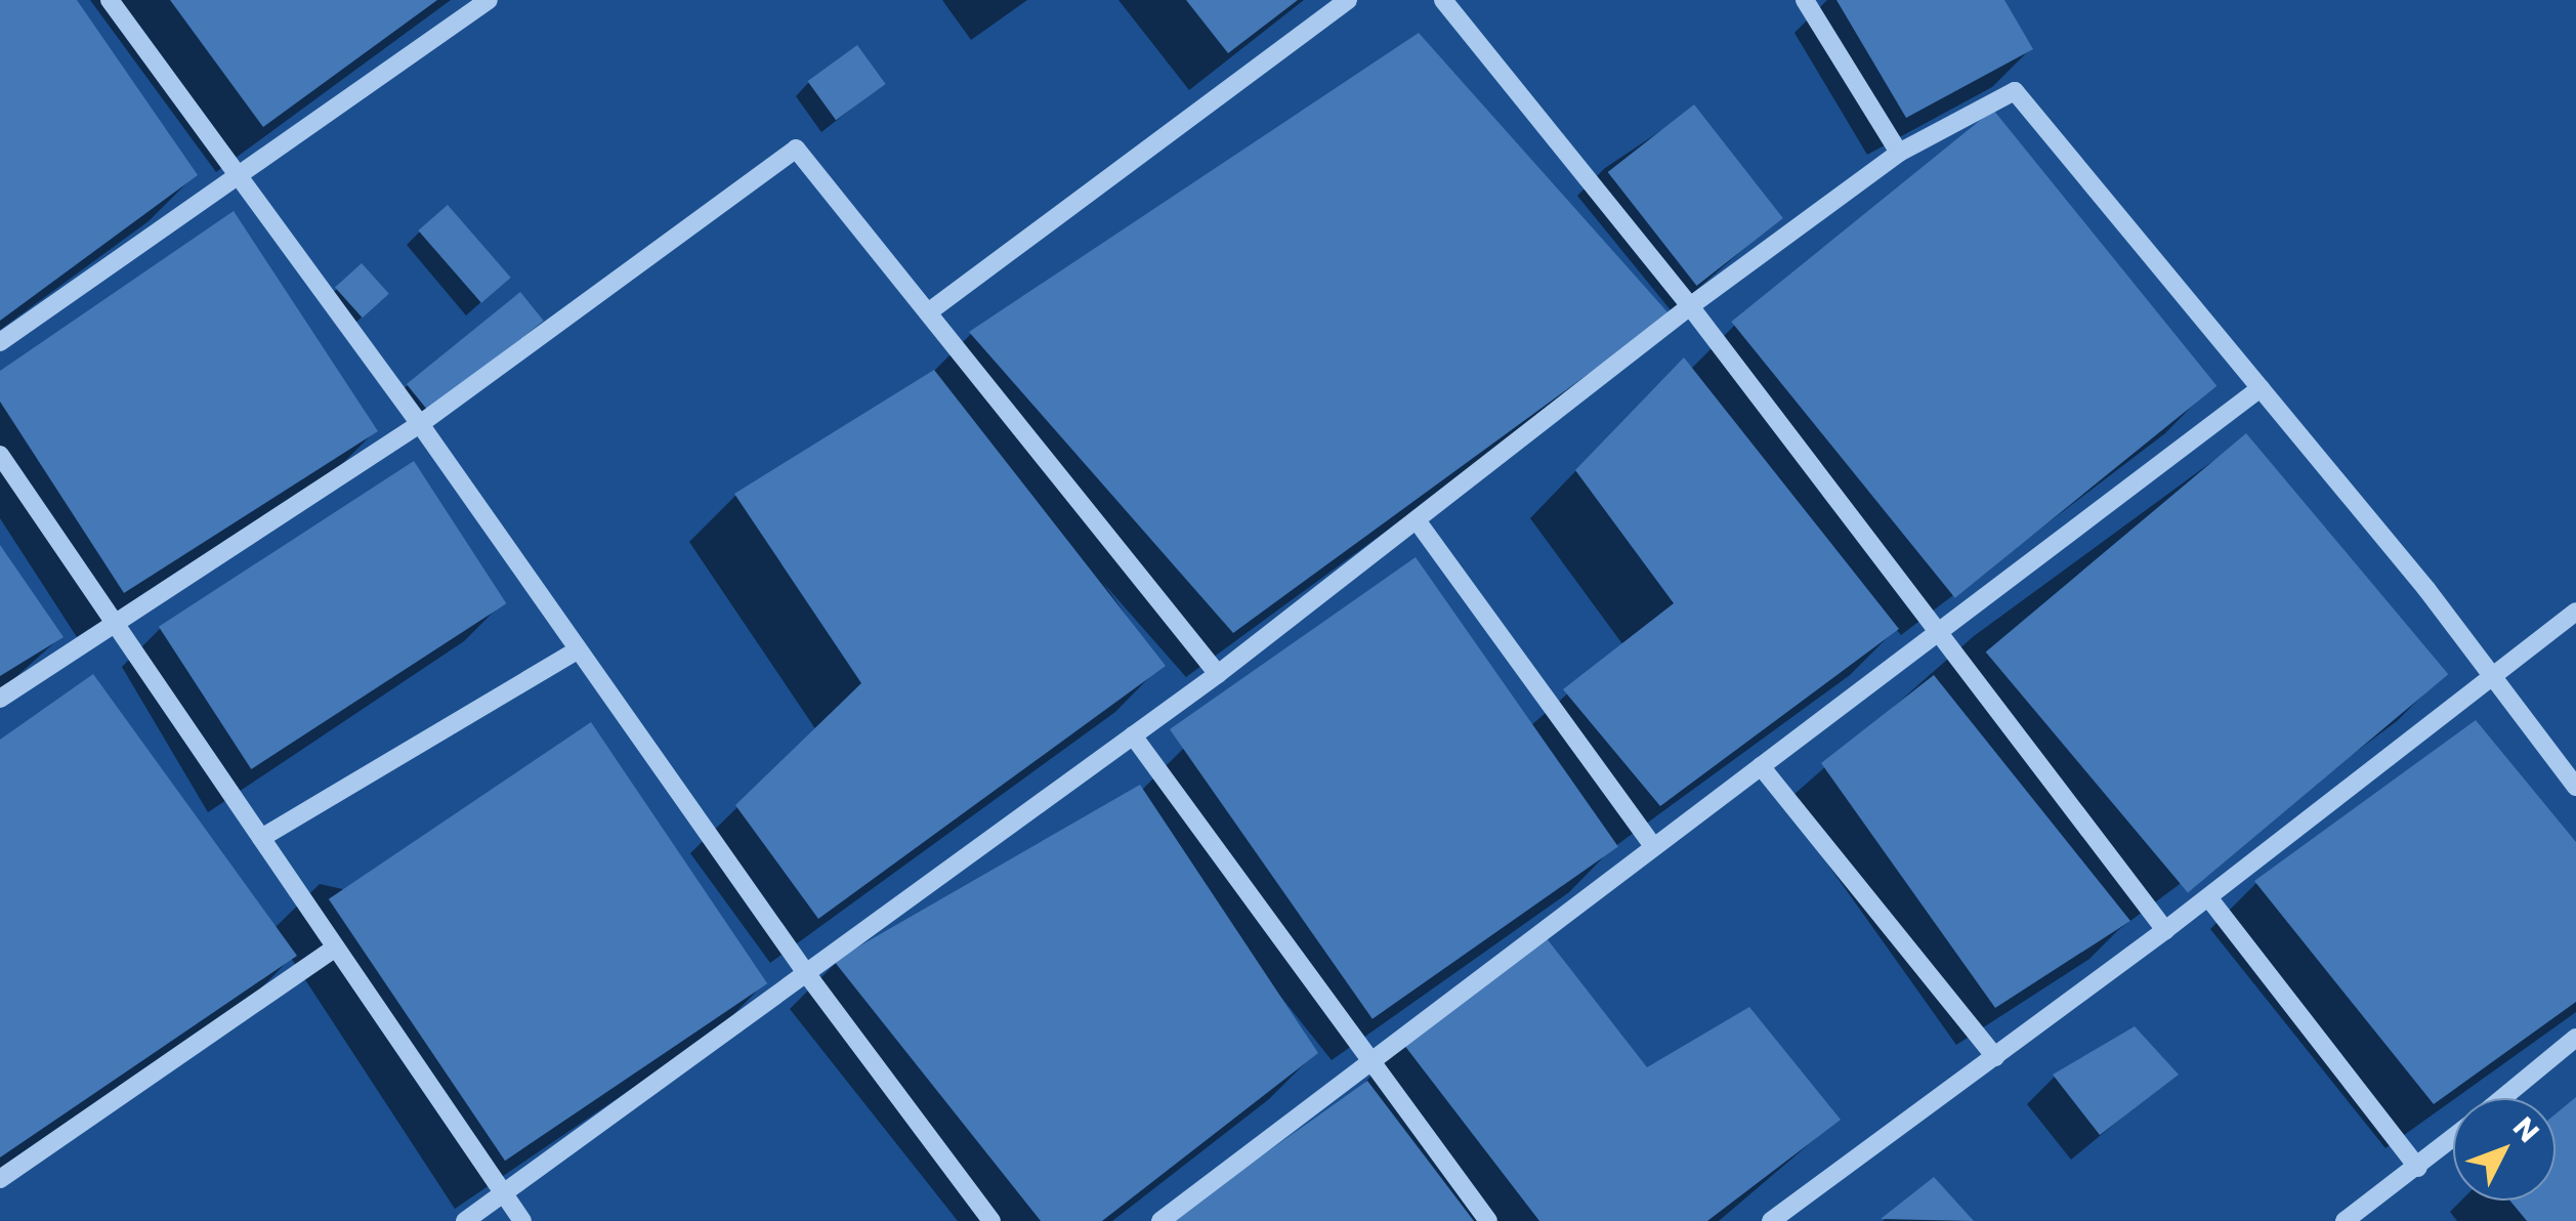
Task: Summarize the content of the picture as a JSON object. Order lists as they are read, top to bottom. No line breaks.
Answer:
{"north":"top right"}
